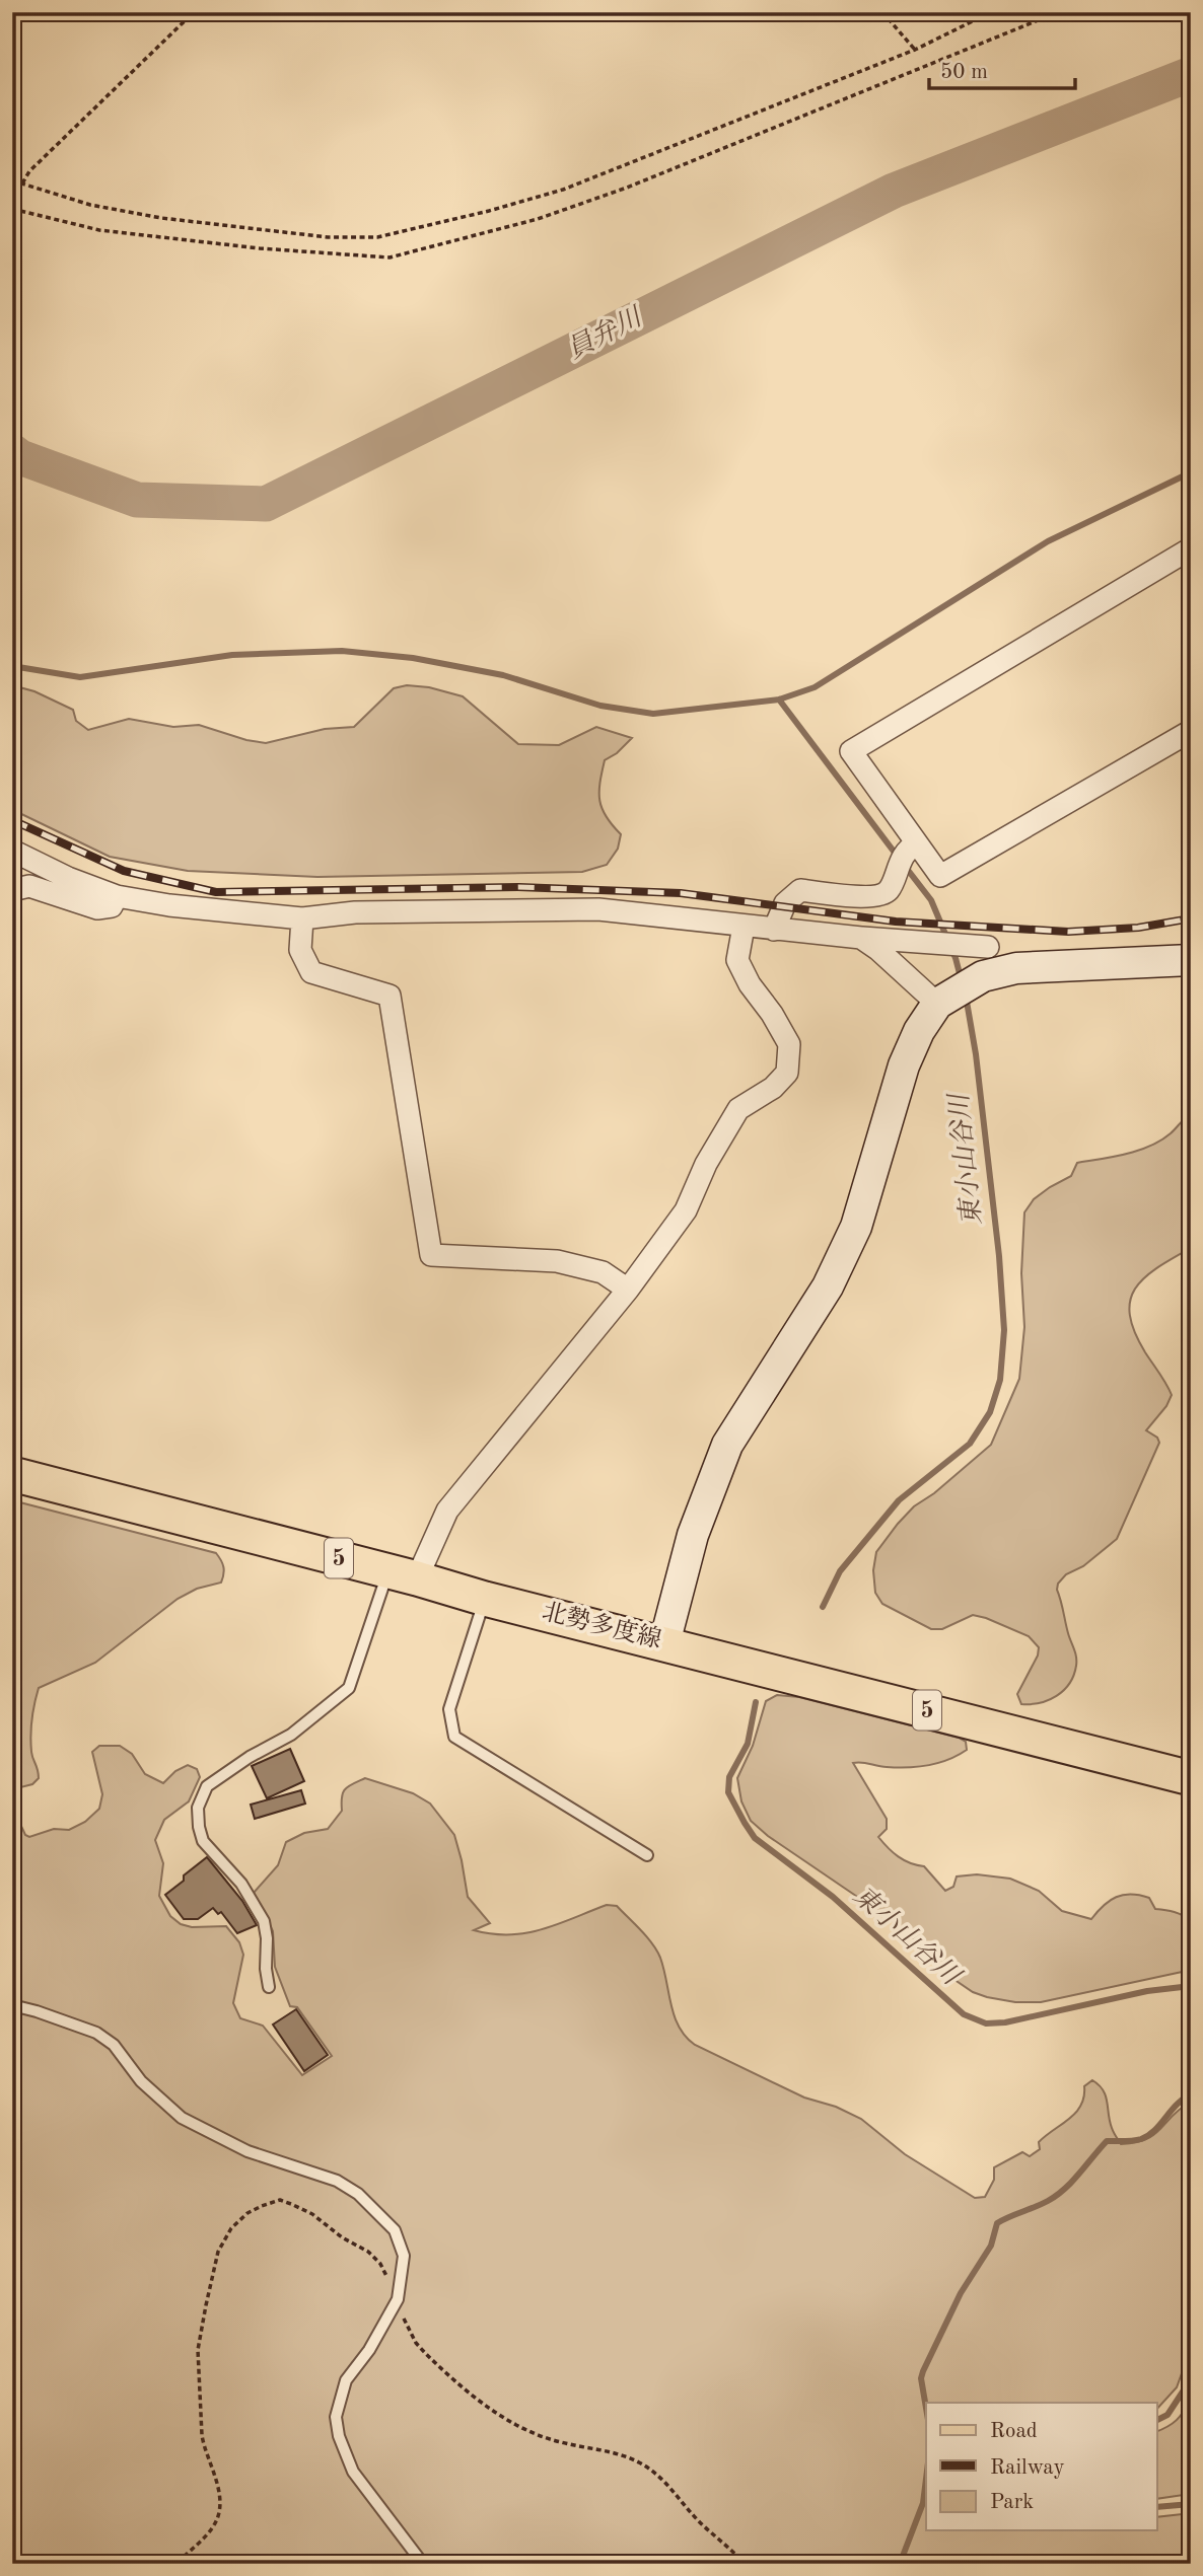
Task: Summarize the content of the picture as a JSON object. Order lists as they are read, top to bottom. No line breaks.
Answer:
{"streets":{"main road":["5","北勢多度線"]},"water":["員弁川","東小山谷川"],"legend":["Road","Railway","Park"],"scale_bar":"50 m"}
